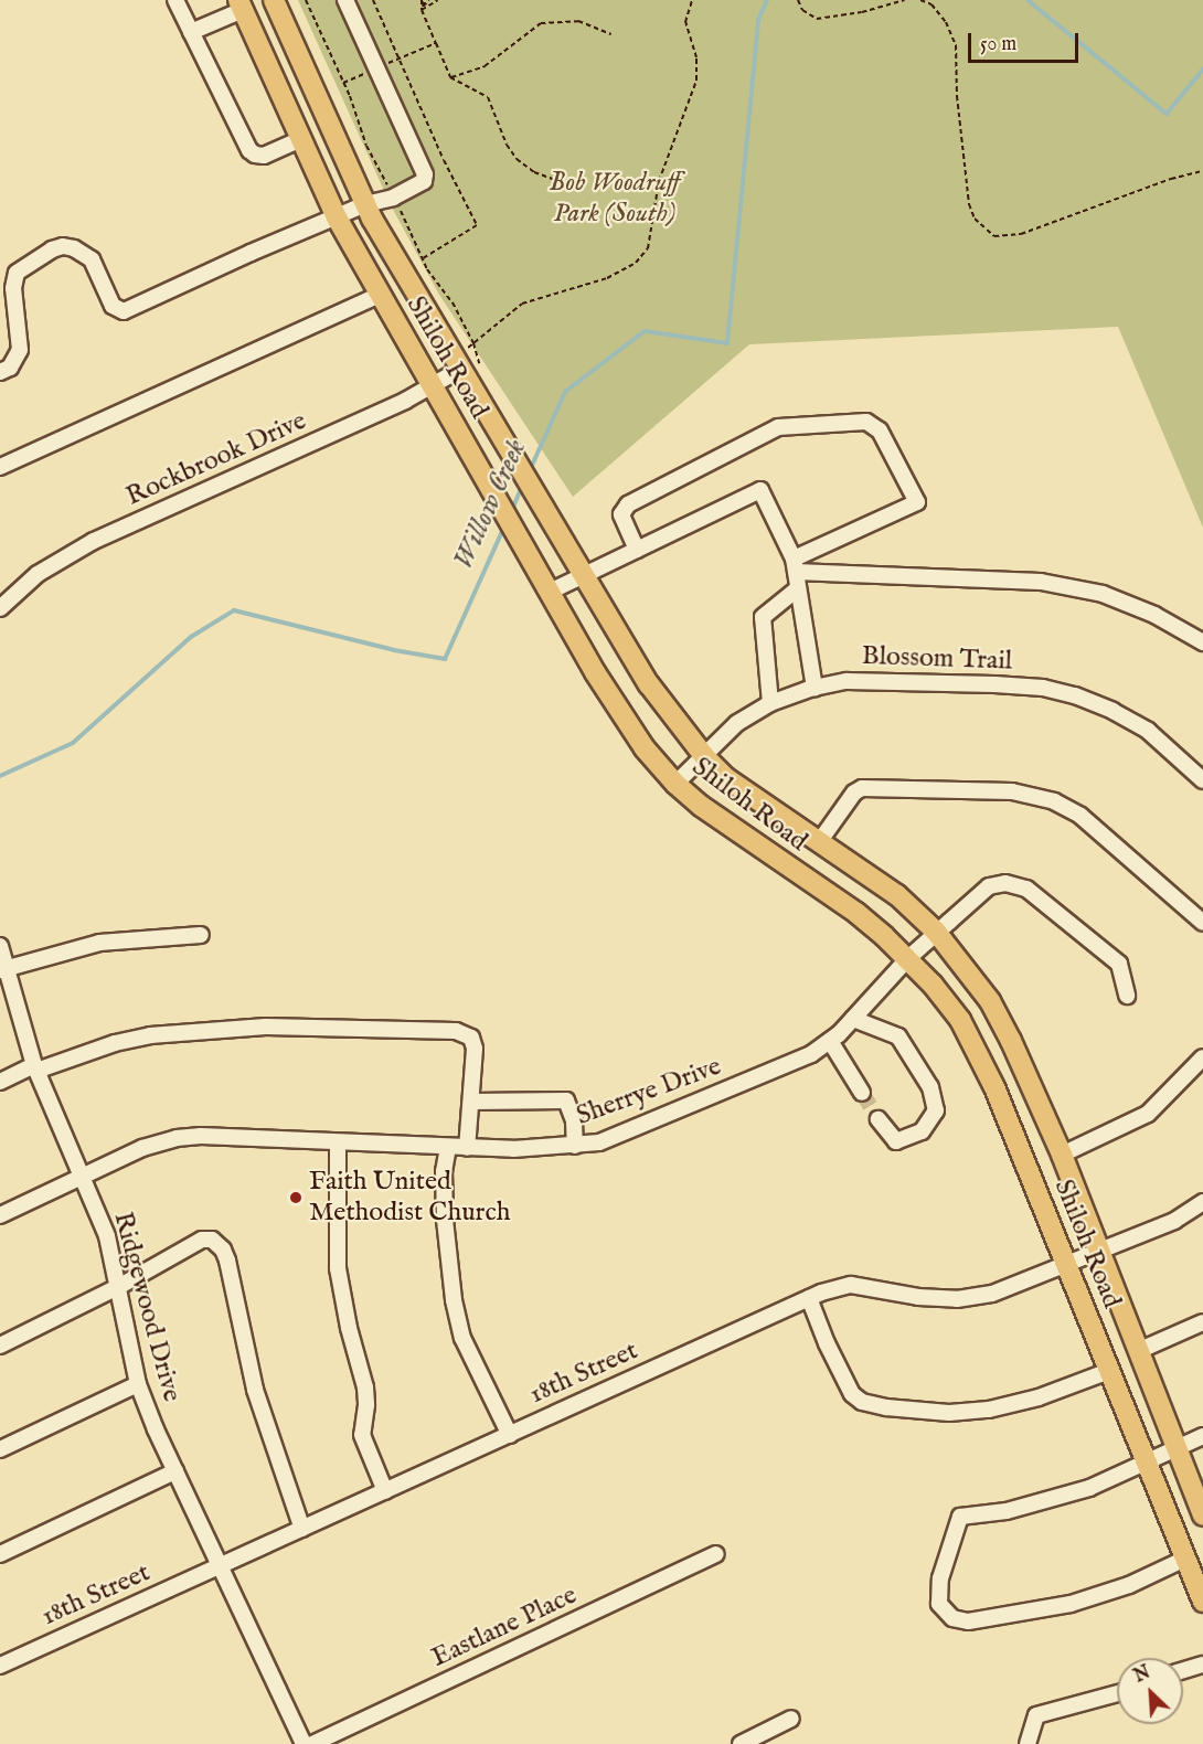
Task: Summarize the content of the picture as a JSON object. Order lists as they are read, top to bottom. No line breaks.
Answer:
{"streets":{"main road":["Shiloh Road"],"street":["Rockbrook Drive","Blossom Trail","Sherrye Drive","Ridgewood Drive","18th Street","Eastlane Place"]},"crossings":[["Shiloh Road","Rockbrook Drive"],["Shiloh Road","Blossom Trail"],["Shiloh Road","Sherrye Drive"],["Shiloh Road","18th Street"],["Sherrye Drive","Ridgewood Drive"],["Ridgewood Drive","18th Street"]],"water":["Willow Creek"],"parks":["Bob Woodruff Park (South)"],"places":["Faith United Methodist Church"],"scale_bar":"50 m","north":"top left"}
